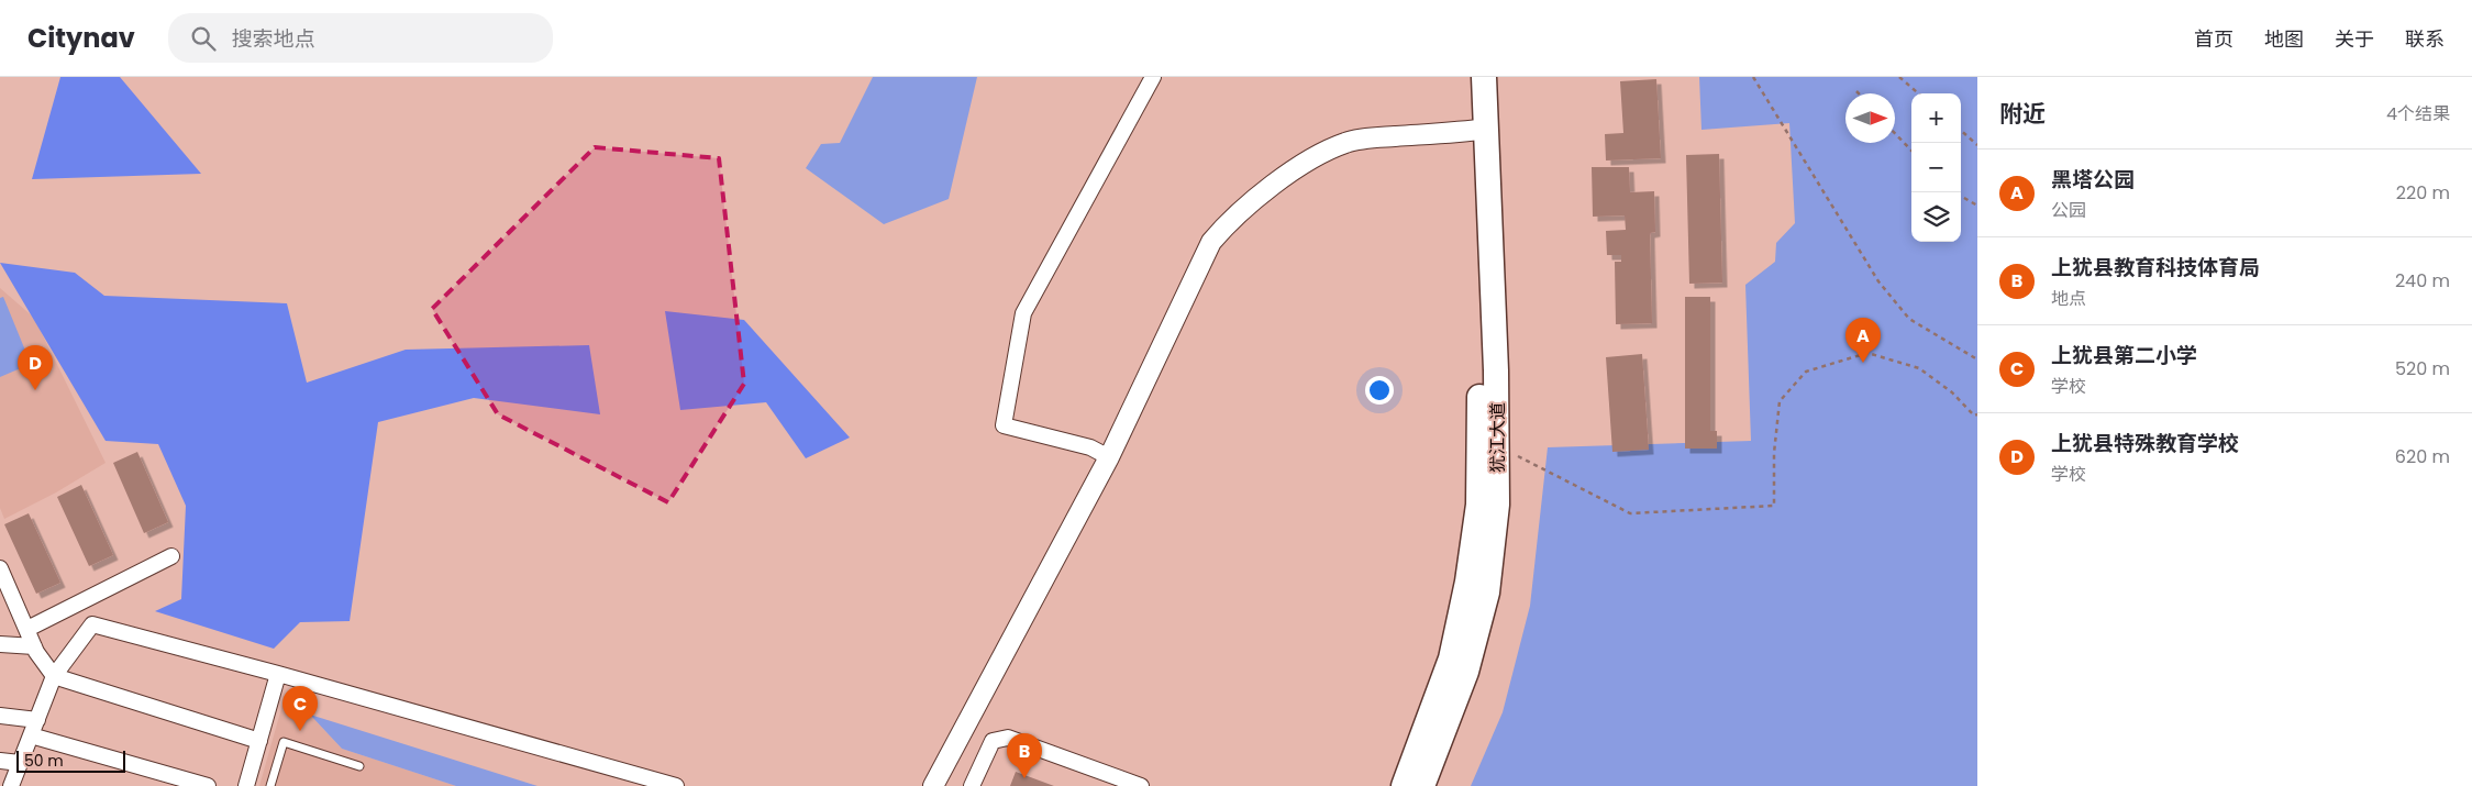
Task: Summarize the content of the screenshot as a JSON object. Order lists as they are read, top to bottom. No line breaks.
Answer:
{"streets":{"main road":["犹江大道"]},"scale_bar":"50 m","north":"right","page":{"header":"Citynav","search":"搜索地点","nav":["首页","地图","关于","联系"],"heading":["附近","4个结果"],"map_buttons":["+","−"],"list":[{"mark":"A","name":"黑塔公园","note":"公园","value":"220 m"},{"mark":"B","name":"上犹县教育科技体育局","note":"地点","value":"240 m"},{"mark":"C","name":"上犹县第二小学","note":"学校","value":"520 m"},{"mark":"D","name":"上犹县特殊教育学校","note":"学校","value":"620 m"}],"pins":["A","D","C","B"],"scale":"50 m"}}
